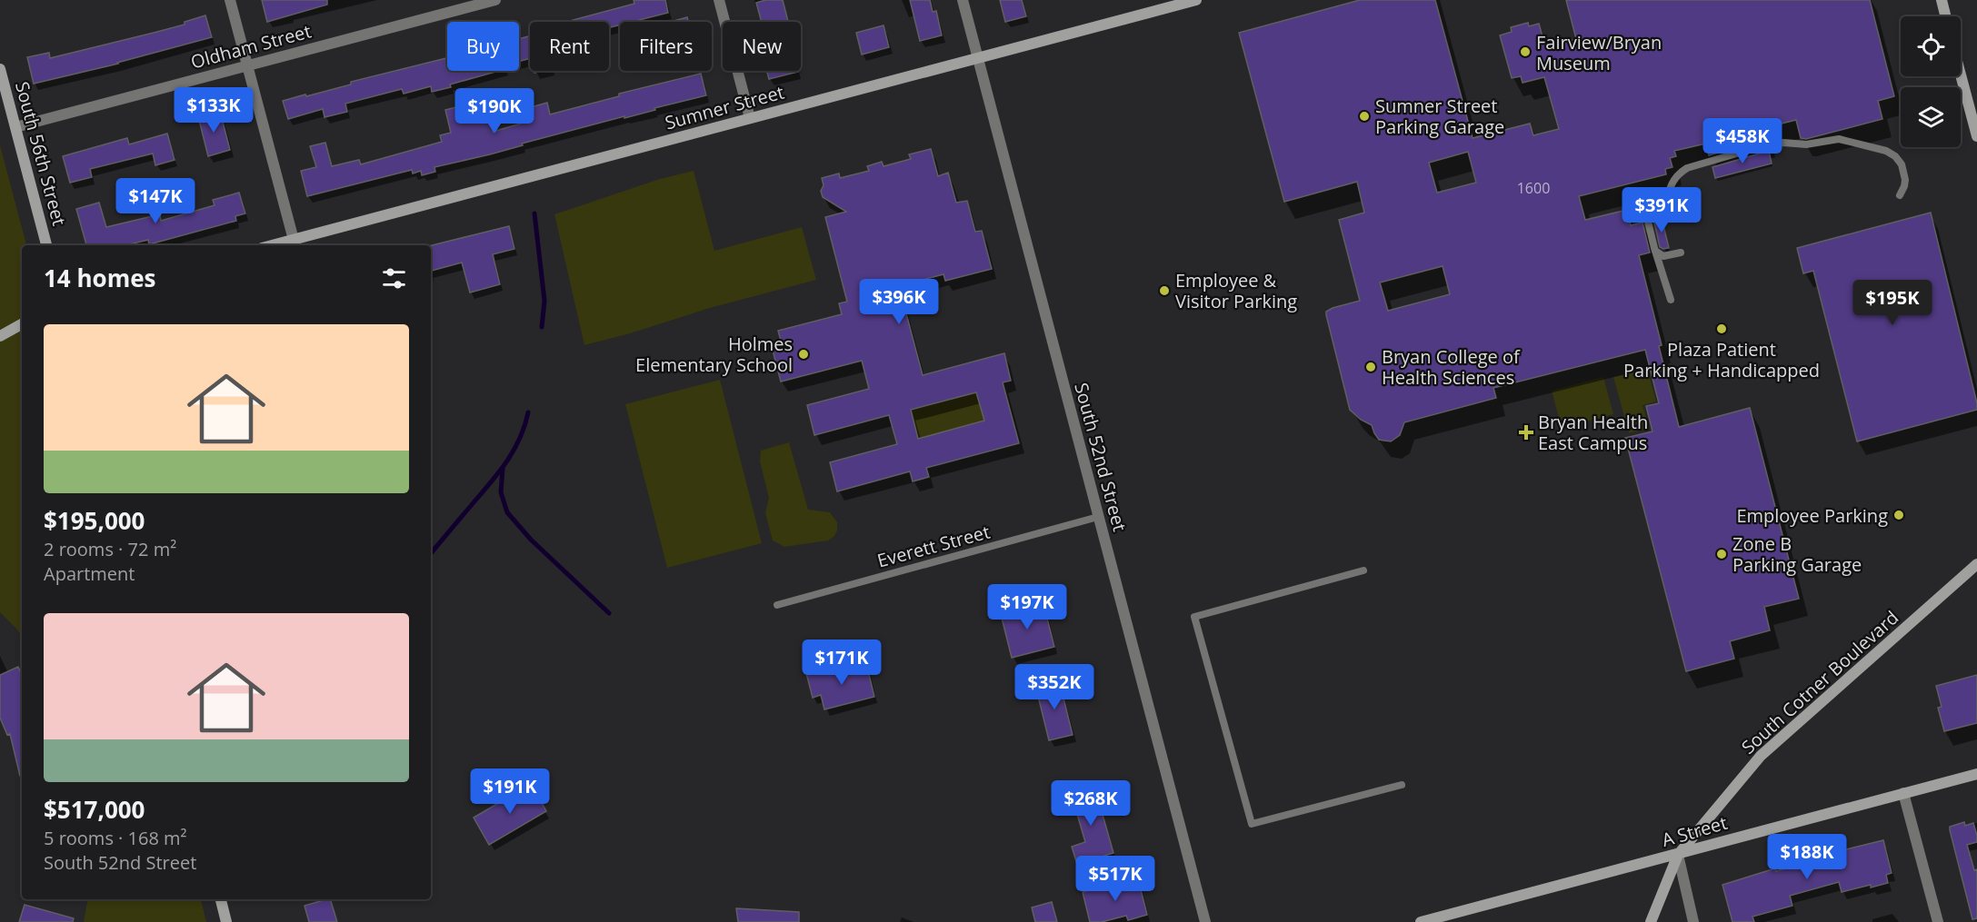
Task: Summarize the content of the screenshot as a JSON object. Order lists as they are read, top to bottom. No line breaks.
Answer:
{"streets":{"main road":["Sumner Street","South 56th Street","South Cotner Boulevard","A Street"],"street":["Oldham Street","South 52nd Street"],"lane":["Everett Street"]},"crossings":[["Oldham Street","South 56th Street"],["Sumner Street","South 52nd Street"],["South 52nd Street","Everett Street"],["South Cotner Boulevard","A Street"]],"places":{"other":["Fairview/Bryan Museum","Sumner Street Parking Garage","Employee & Visitor Parking","Plaza Patient Parking + Handicapped","Holmes Elementary School","Bryan College of Health Sciences","Employee Parking","Zone B Parking Garage"],"health":["Bryan Health East Campus"]},"house_numbers":["1600"],"page":{"chip":["Buy","Rent","Filters","New"],"price":["$133K","$190K","$458K","$147K","$391K","$396K","$195K","$197K","$171K","$352K","$191K","$268K","$188K","$517K"],"heading":"14 homes","list":[{"name":"$195,000","note":"2 rooms · 72 m² · Apartment"},{"name":"$517,000","note":"5 rooms · 168 m² · South 52nd Street"}]}}
